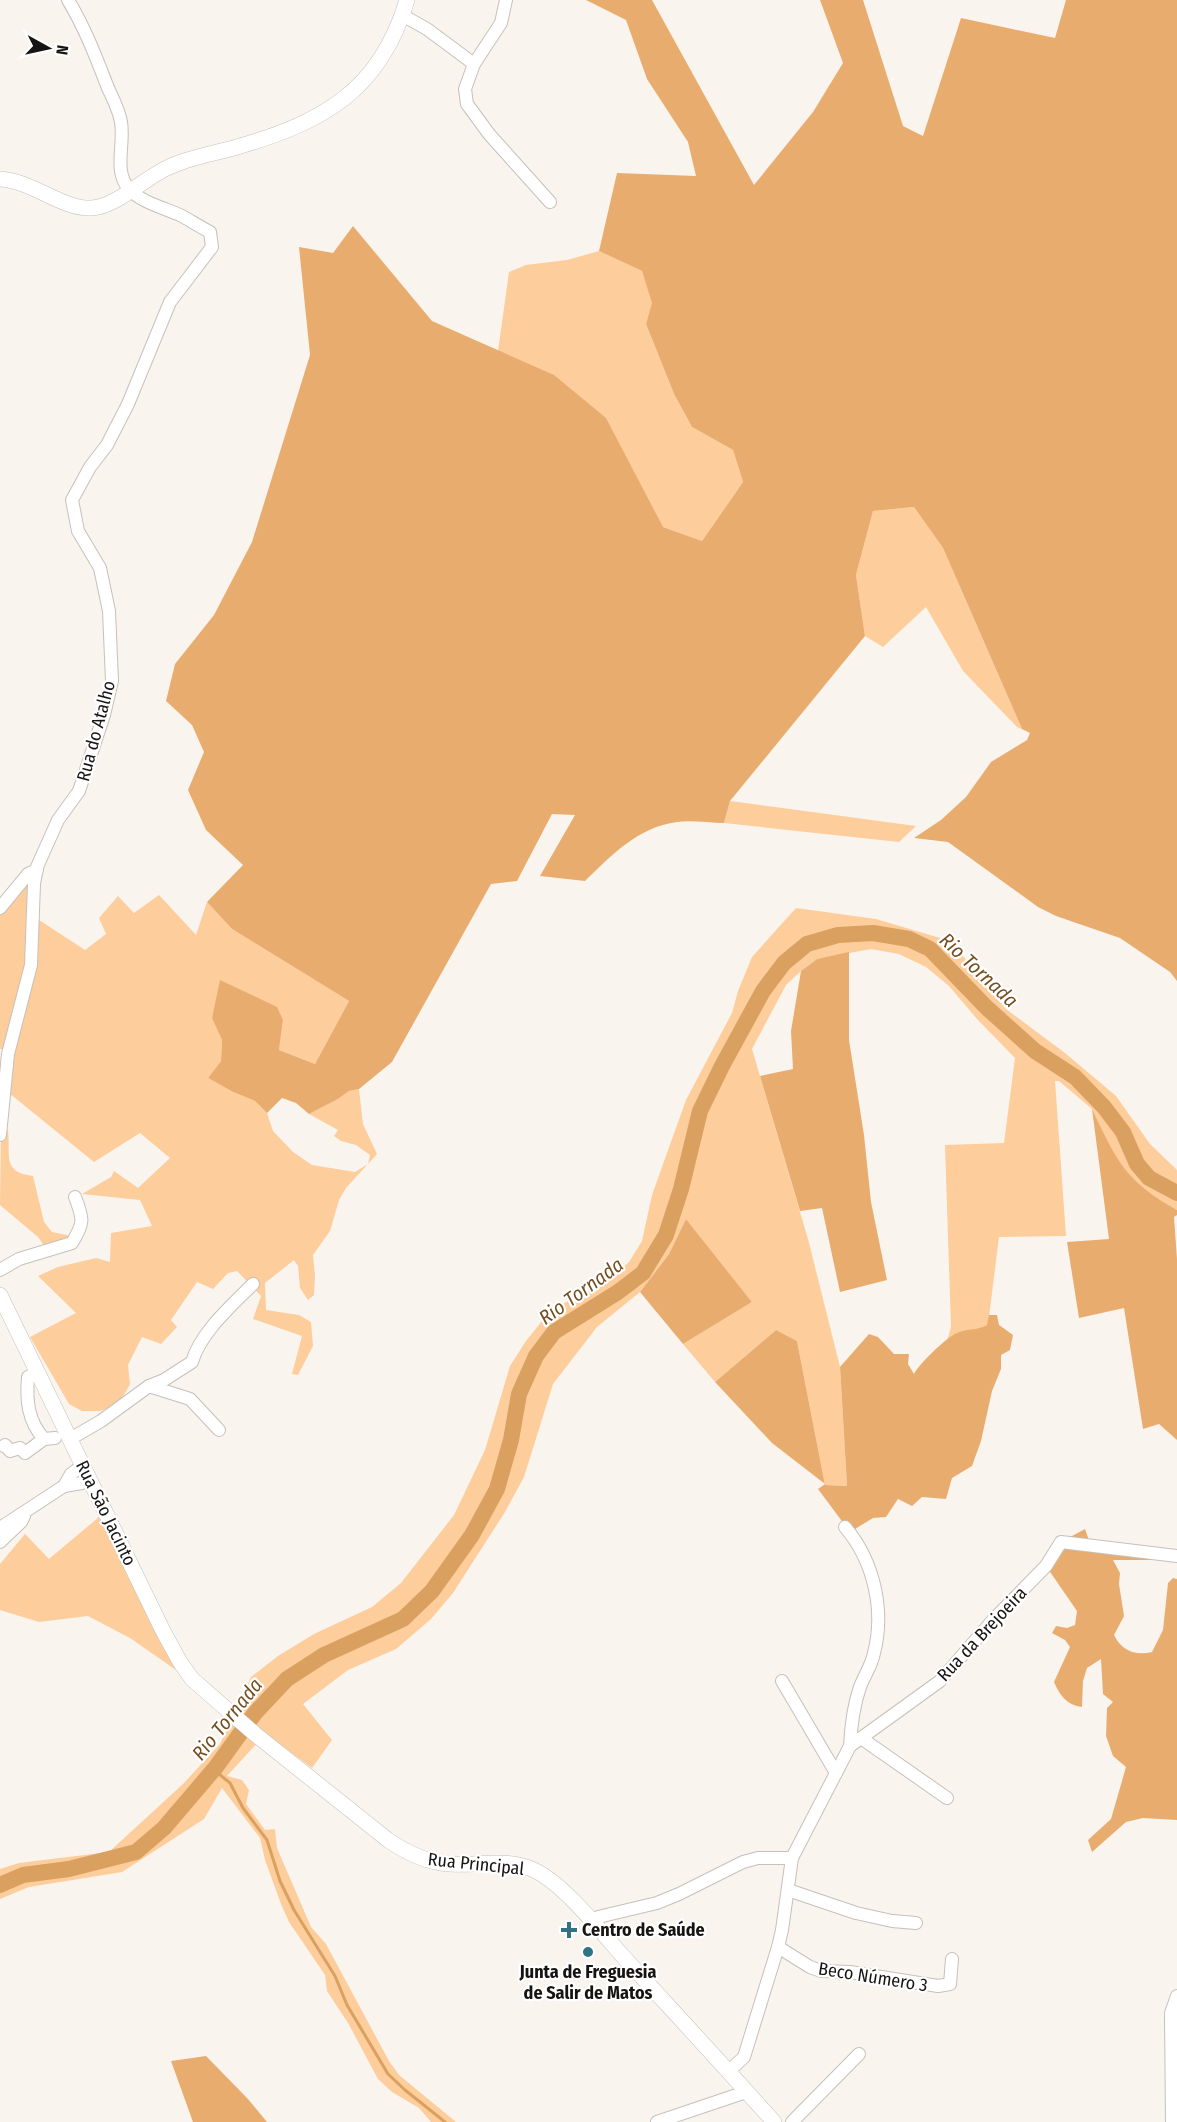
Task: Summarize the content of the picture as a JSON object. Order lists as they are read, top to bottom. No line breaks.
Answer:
{"streets":{"main road":["Rua São Jacinto","Rua Principal"],"street":["Rua do Atalho","Rua da Brejoeira","Beco Número 3"]},"crossings":[["Rua São Jacinto","Rua Principal"],["Rua da Brejoeira","Rua Principal"],["Rua da Brejoeira","Beco Número 3"]],"water":["Rio Tornada"],"places":{"health":["Centro de Saúde"],"other":["Junta de Freguesia de Salir de Matos"]},"north":"right"}
